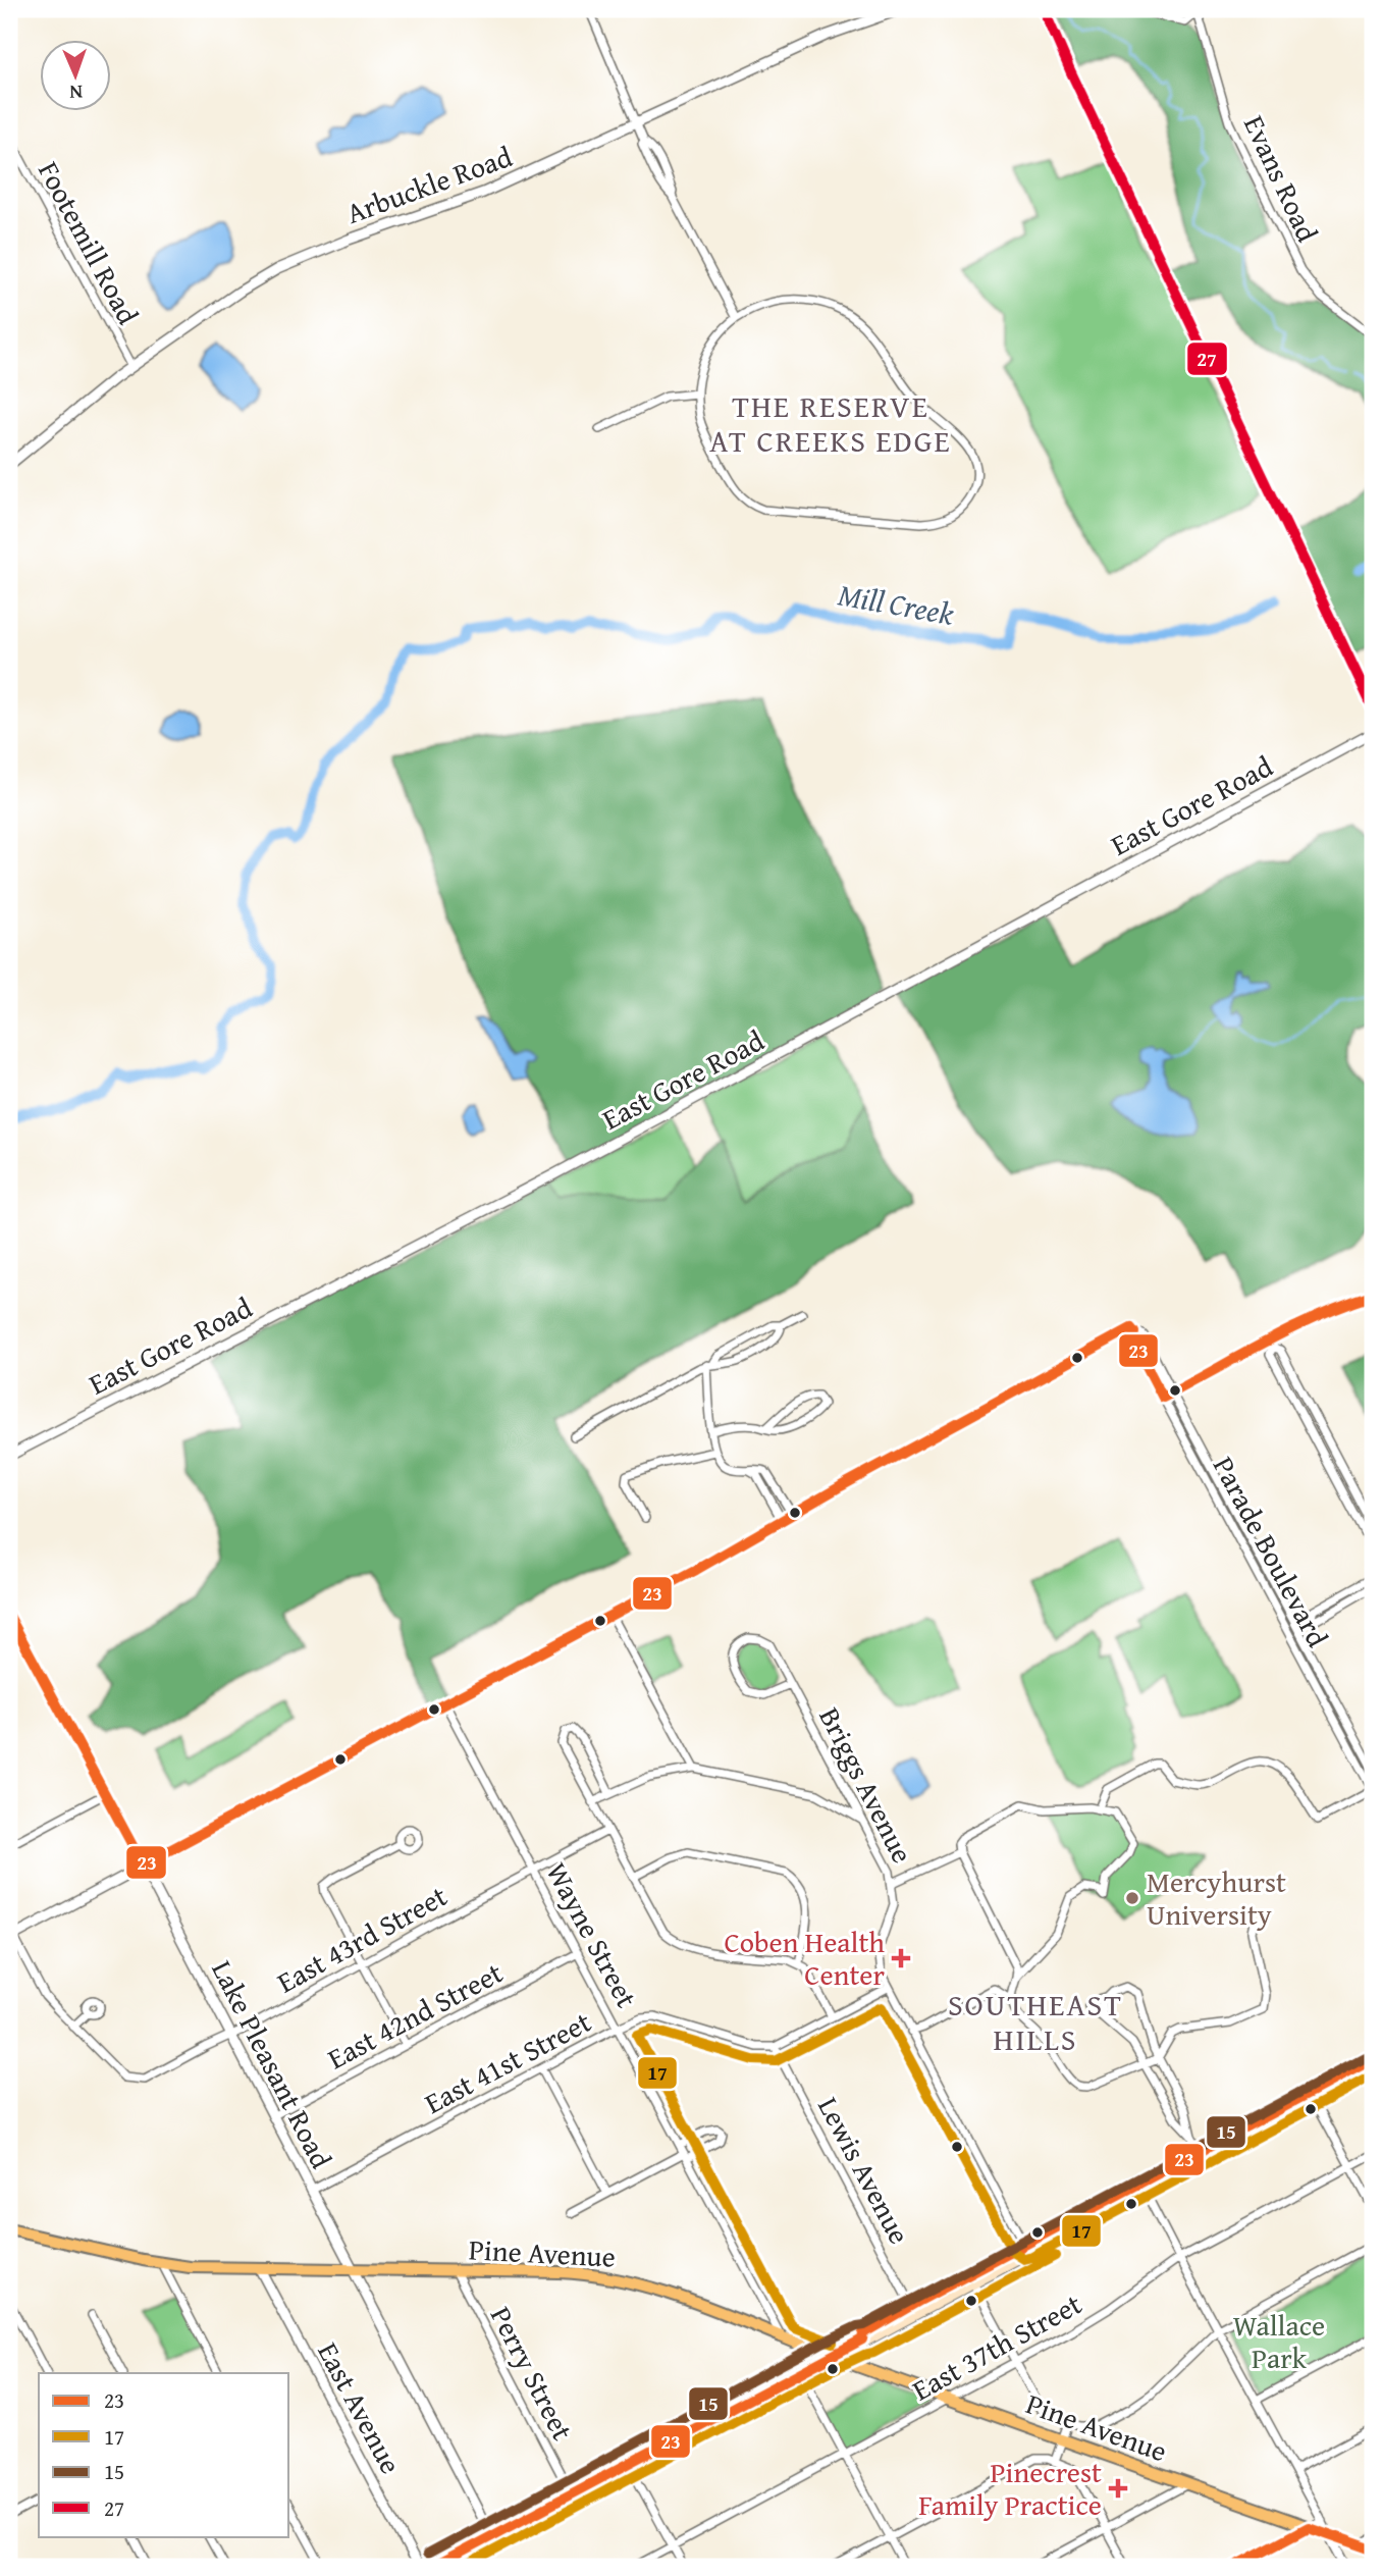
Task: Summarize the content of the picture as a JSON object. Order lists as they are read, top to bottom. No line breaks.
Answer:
{"streets":{"main road":["Pine Avenue"],"street":["Evans Road","Arbuckle Road","Footemill Road","East Gore Road","Parade Boulevard","Briggs Avenue","Wayne Street","East 43rd Street","East 42nd Street","East 41st Street","Lake Pleasant Road","Lewis Avenue","East 37th Street","Perry Street","East Avenue"]},"crossings":[["Arbuckle Road","Footemill Road"],["Wayne Street","East 43rd Street"],["Wayne Street","East 42nd Street"],["Wayne Street","East 41st Street"],["Wayne Street","Pine Avenue"],["East 43rd Street","Lake Pleasant Road"],["East 42nd Street","Lake Pleasant Road"],["East 41st Street","Lake Pleasant Road"],["East 41st Street","Lewis Avenue"],["Lake Pleasant Road","Pine Avenue"],["Pine Avenue","East 37th Street"],["Pine Avenue","Perry Street"],["Pine Avenue","East Avenue"]],"districts":["THE RESERVE AT CREEKS EDGE","SOUTHEAST HILLS"],"water":["Mill Creek"],"parks":["Wallace Park"],"places":{"other":["Mercyhurst University"],"health":["Coben Health Center","Pinecrest Family Practice"]},"lines":["transit line 27","transit line 23","transit line 17","transit line 15"],"legend":["23","17","15","27"],"north":"bottom"}
